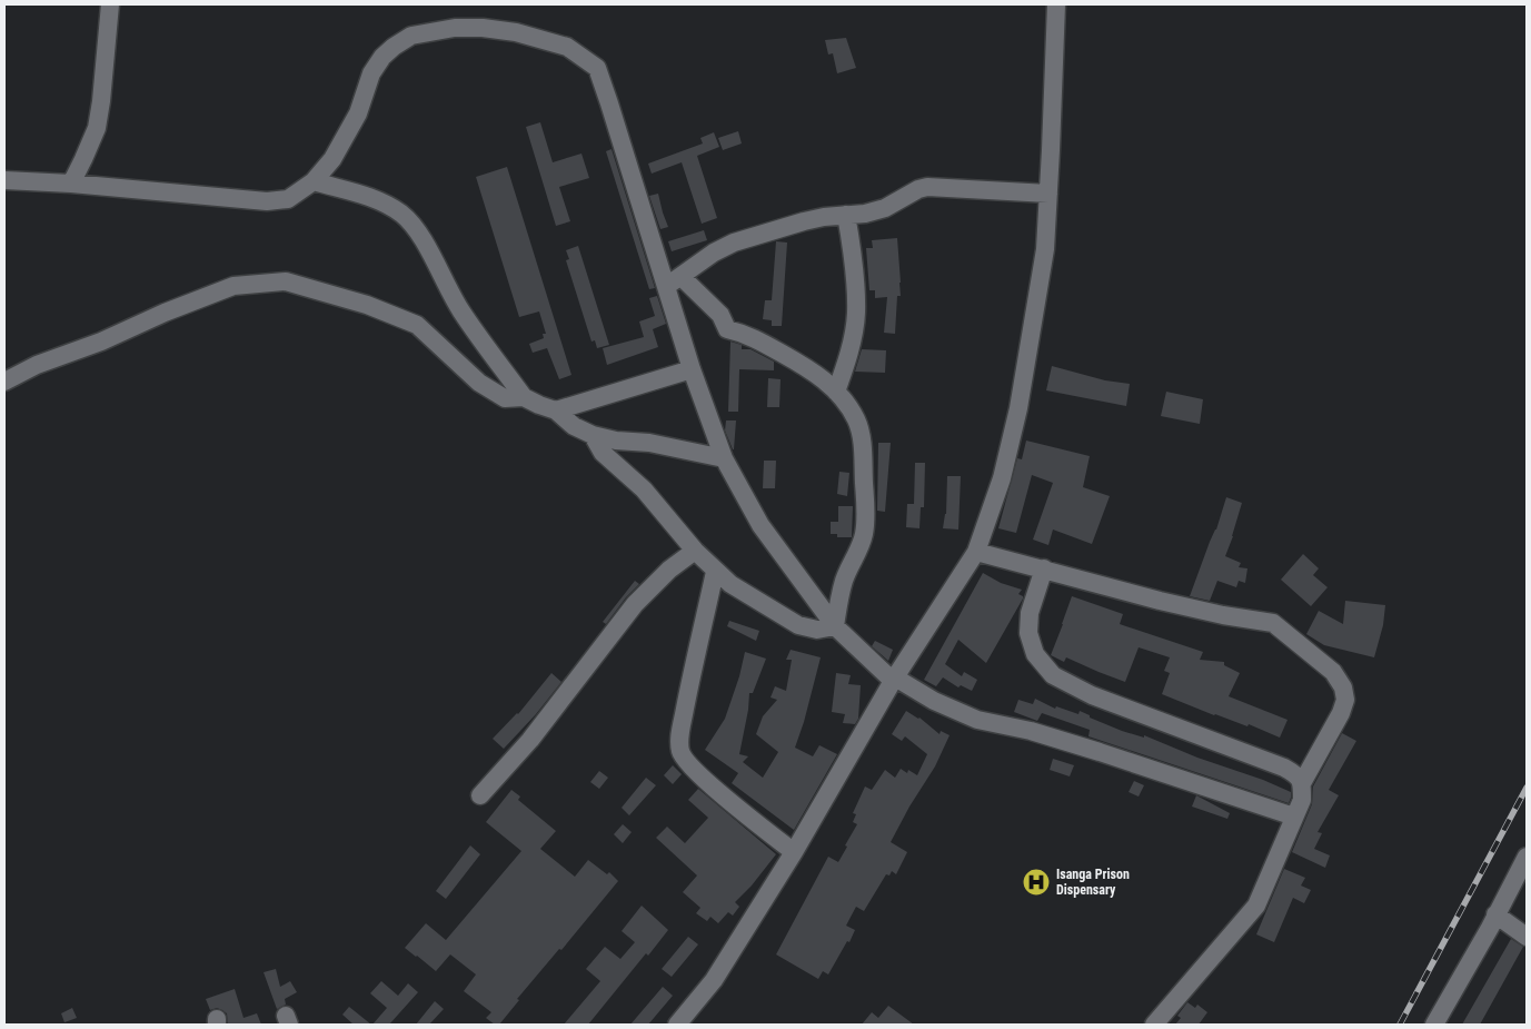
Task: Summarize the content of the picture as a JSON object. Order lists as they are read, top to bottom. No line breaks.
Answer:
{"places":{"hospital":["Isanga Prison Dispensary"]}}
